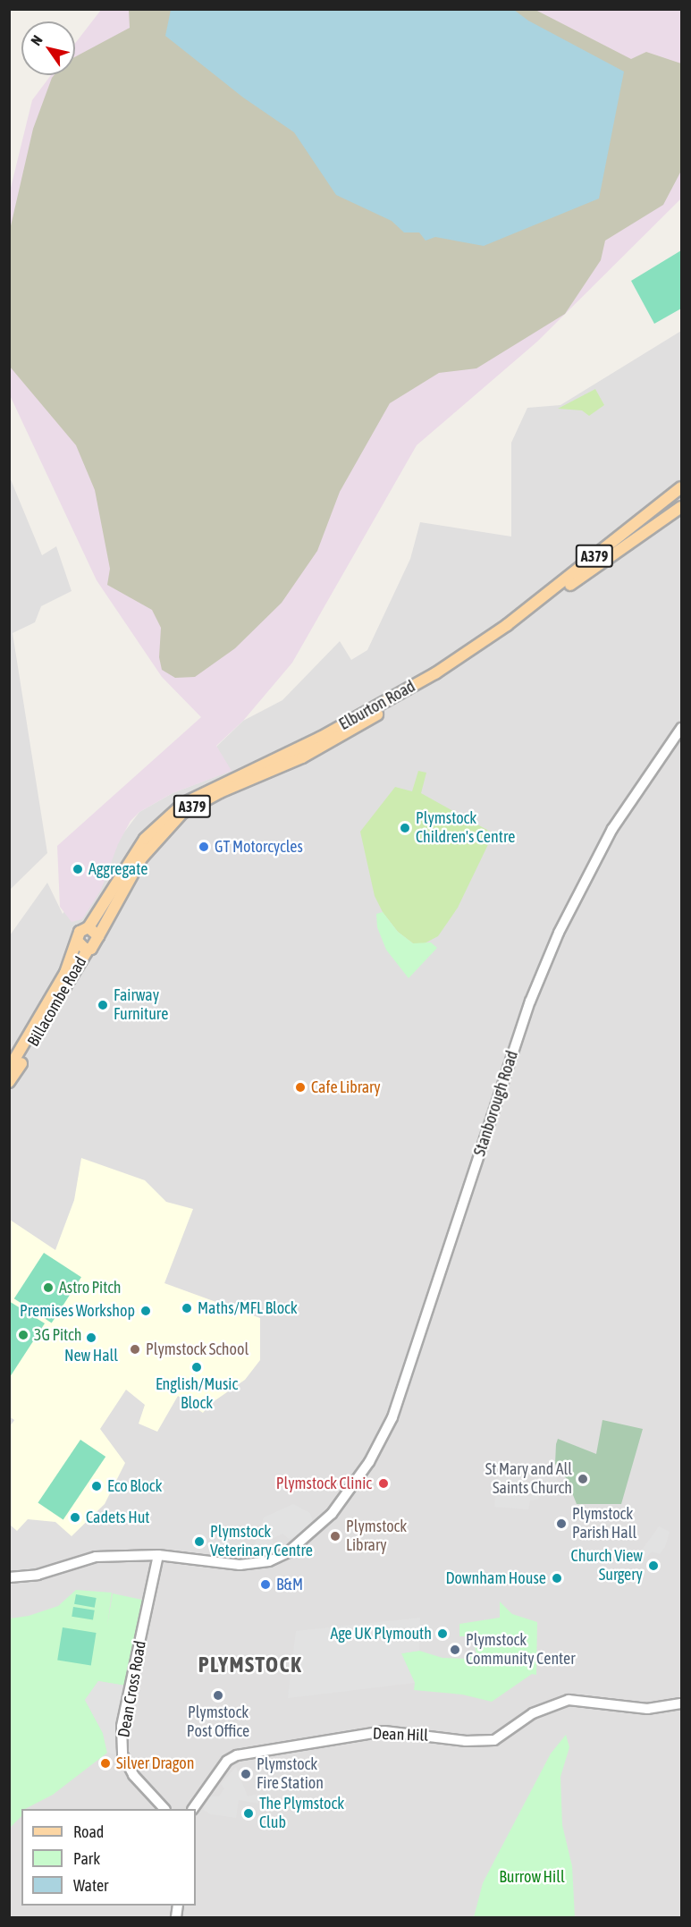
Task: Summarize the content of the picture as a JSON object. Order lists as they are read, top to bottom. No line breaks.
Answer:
{"streets":{"main road":["A379","Elburton Road","Billacombe Road"],"street":["Stanborough Road","Dean Cross Road","Dean Hill"]},"crossings":[["A379","Elburton Road"],["A379","Billacombe Road"],["Elburton Road","Billacombe Road"],["Stanborough Road","Dean Cross Road"]],"districts":["PLYMSTOCK"],"parks":["Burrow Hill"],"places":["Plymstock Children's Centre","GT Motorcycles","Aggregate","Fairway Furniture","Cafe Library","Astro Pitch","Maths/MFL Block","Premises Workshop","3G Pitch","New Hall","Plymstock School","English/Music Block","St Mary and All Saints Church","Plymstock Clinic","Eco Block","Cadets Hut","Plymstock Parish Hall","Plymstock Library","Plymstock Veterinary Centre","Church View Surgery","Downham House","B&M","Age UK Plymouth","Plymstock Community Center","Plymstock Post Office","Silver Dragon","Plymstock Fire Station","The Plymstock Club"],"legend":["Road","Park","Water"],"north":"top left"}
